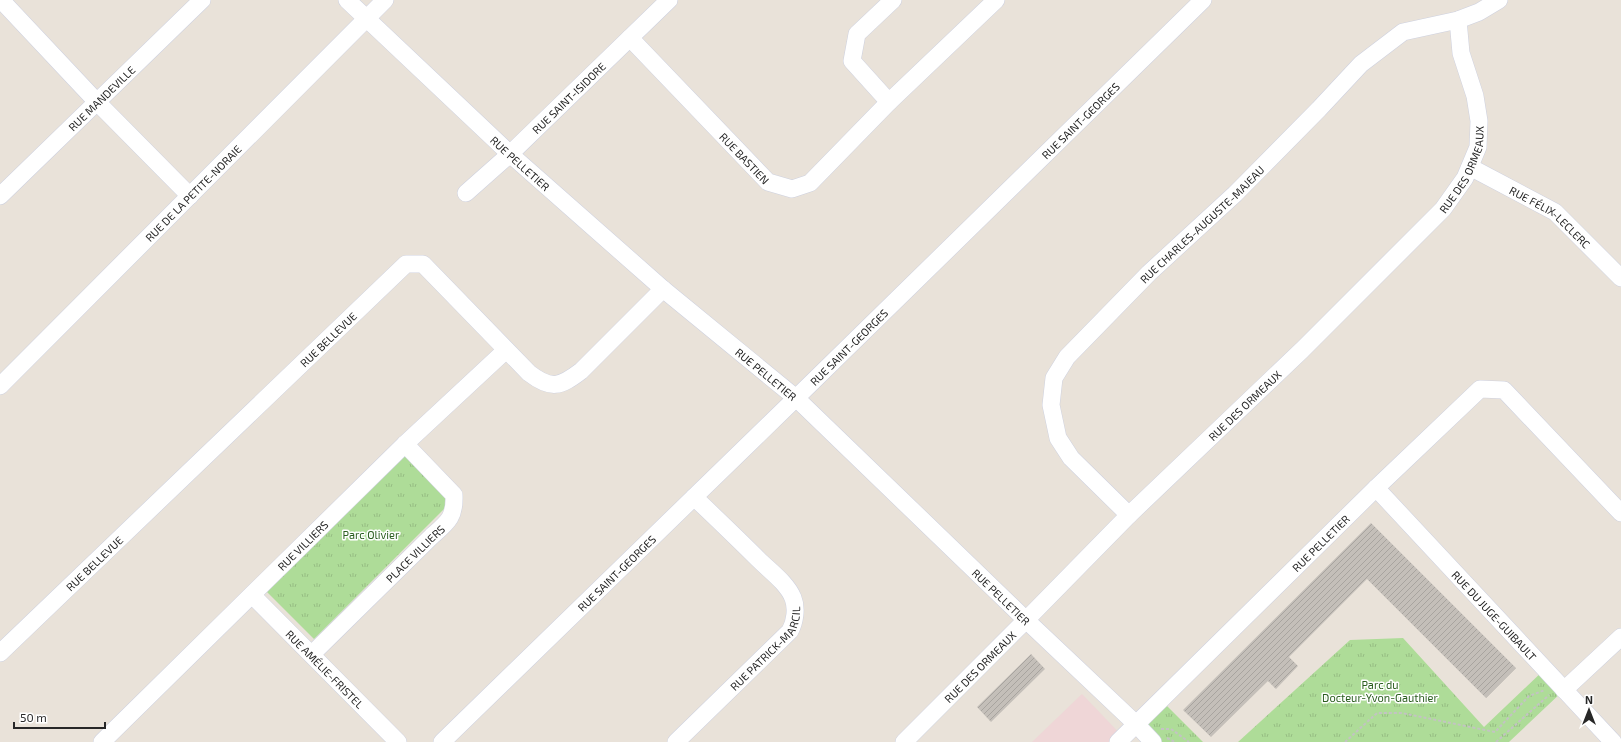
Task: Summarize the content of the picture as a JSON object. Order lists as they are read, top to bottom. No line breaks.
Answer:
{"streets":{"street":["RUE MANDEVILLE","RUE SAINT-ISIDORE","RUE SAINT-GEORGES","RUE BASTIEN","RUE PELLETIER","RUE DES ORMEAUX","RUE DE LA PETITE-NORAIE","RUE FÉLIX-LECLERC","RUE CHARLES-AUGUSTE-MAJEAU","RUE BELLEVUE","RUE VILLIERS","PLACE VILLIERS","RUE DU JUGE-GUIBAULT","RUE PATRICK-MARCIL","RUE AMÉLIE-FRISTEL"]},"crossings":[["RUE SAINT-ISIDORE","RUE BASTIEN"],["RUE SAINT-ISIDORE","RUE PELLETIER"],["RUE SAINT-GEORGES","RUE PELLETIER"],["RUE SAINT-GEORGES","RUE PATRICK-MARCIL"],["RUE PELLETIER","RUE DES ORMEAUX"],["RUE PELLETIER","RUE DE LA PETITE-NORAIE"],["RUE PELLETIER","RUE BELLEVUE"],["RUE PELLETIER","RUE DU JUGE-GUIBAULT"],["RUE DES ORMEAUX","RUE FÉLIX-LECLERC"],["RUE DES ORMEAUX","RUE CHARLES-AUGUSTE-MAJEAU"],["RUE BELLEVUE","RUE VILLIERS"],["RUE VILLIERS","PLACE VILLIERS"],["RUE VILLIERS","RUE AMÉLIE-FRISTEL"],["PLACE VILLIERS","RUE AMÉLIE-FRISTEL"]],"parks":["Parc Olivier","Parc du Docteur-Yvon-Gauthier"],"scale_bar":"50 m","north":"top"}
